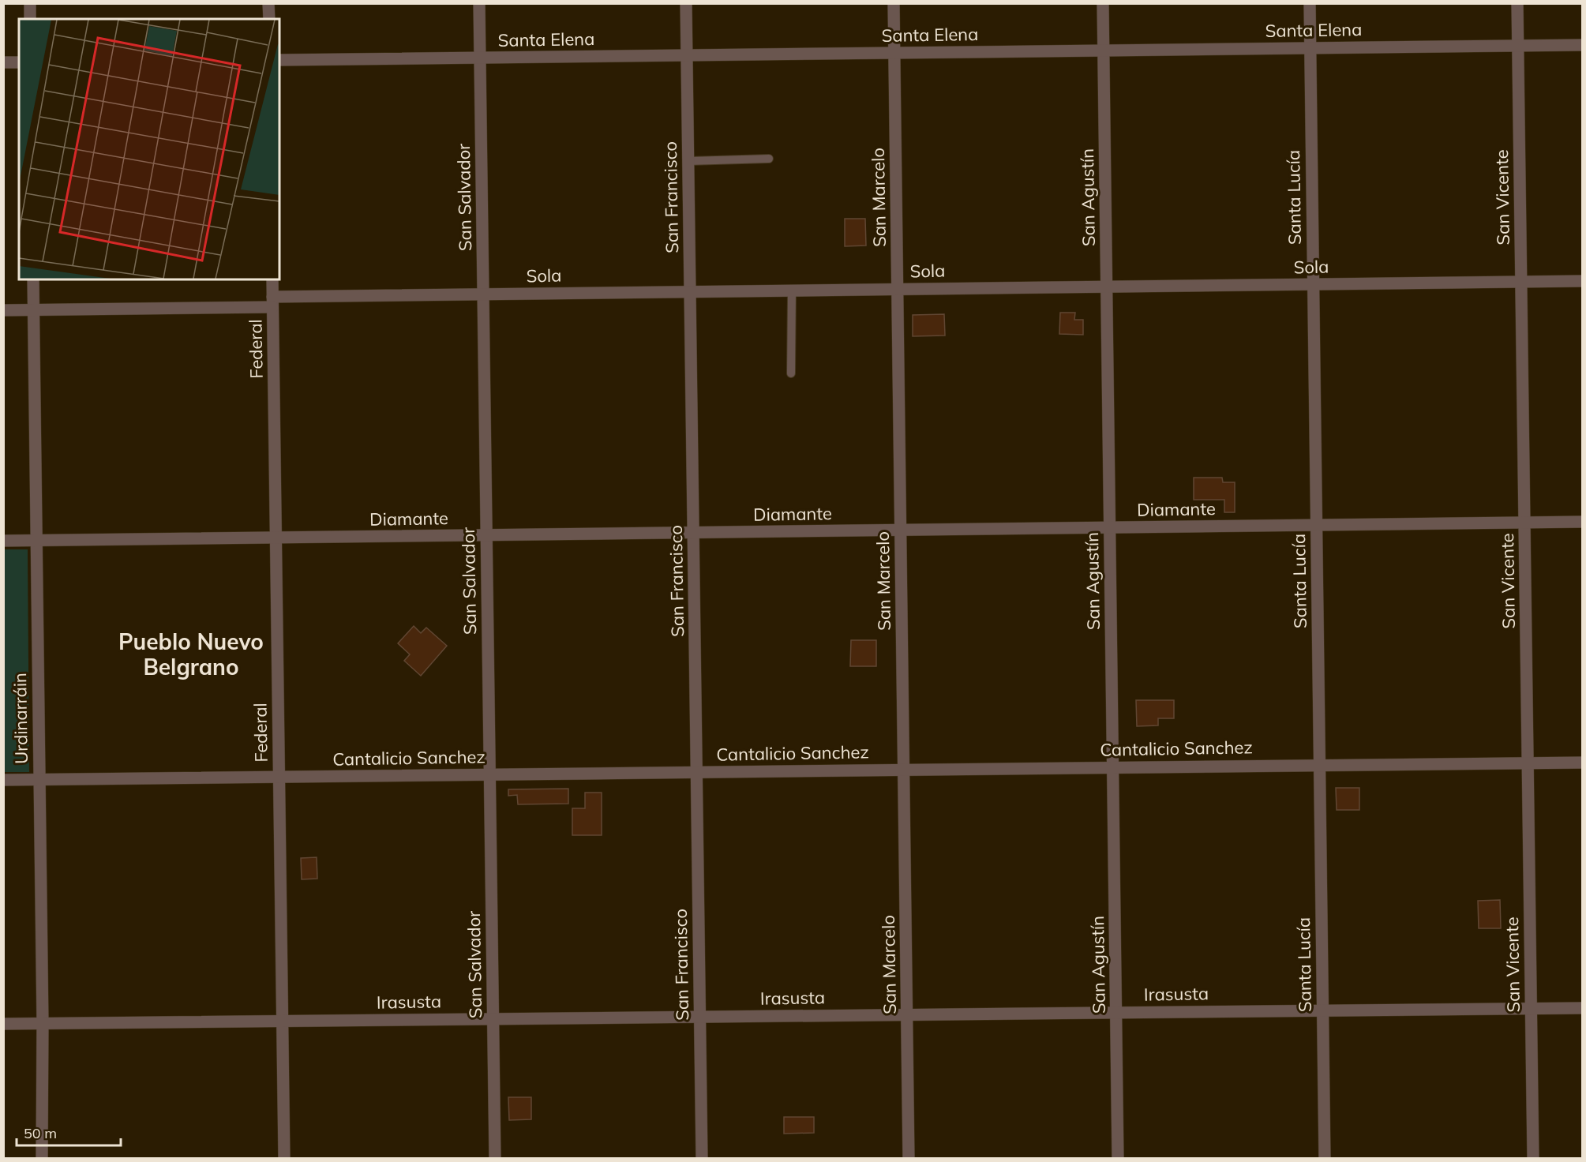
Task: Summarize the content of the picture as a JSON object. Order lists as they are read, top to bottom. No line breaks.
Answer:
{"streets":{"street":["Santa Elena","San Salvador","San Francisco","San Marcelo","San Agustín","Santa Lucía","San Vicente","Sola","Federal","Diamante","Urdinarráin","Cantalicio Sanchez","Irasusta"]},"crossings":[["Santa Elena","San Salvador"],["Santa Elena","San Francisco"],["Santa Elena","San Marcelo"],["Santa Elena","San Agustín"],["Santa Elena","Santa Lucía"],["Santa Elena","San Vicente"],["San Salvador","Sola"],["San Salvador","Diamante"],["San Salvador","Cantalicio Sanchez"],["San Salvador","Irasusta"],["San Francisco","Sola"],["San Francisco","Diamante"],["San Francisco","Cantalicio Sanchez"],["San Francisco","Irasusta"],["San Marcelo","Sola"],["San Marcelo","Diamante"],["San Marcelo","Cantalicio Sanchez"],["San Marcelo","Irasusta"],["San Agustín","Sola"],["San Agustín","Diamante"],["San Agustín","Cantalicio Sanchez"],["San Agustín","Irasusta"],["Santa Lucía","Sola"],["Santa Lucía","Diamante"],["Santa Lucía","Cantalicio Sanchez"],["Santa Lucía","Irasusta"],["San Vicente","Sola"],["San Vicente","Diamante"],["San Vicente","Cantalicio Sanchez"],["San Vicente","Irasusta"],["Sola","Federal"],["Sola","Urdinarráin"],["Federal","Diamante"],["Federal","Cantalicio Sanchez"],["Federal","Irasusta"],["Diamante","Urdinarráin"],["Urdinarráin","Cantalicio Sanchez"],["Urdinarráin","Irasusta"]],"districts":["Pueblo Nuevo Belgrano"],"scale_bar":"50 m"}
